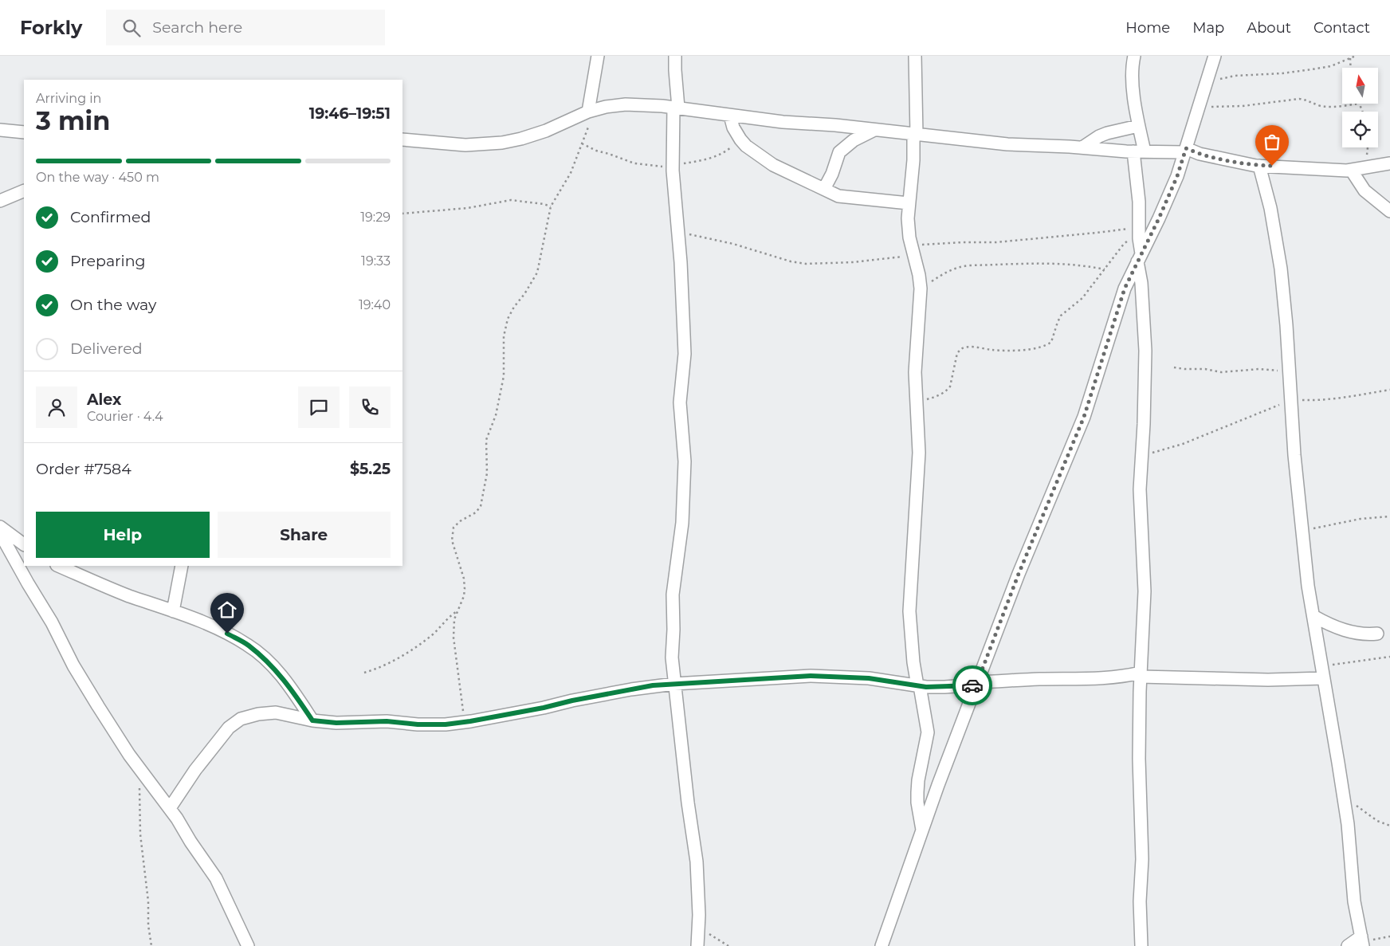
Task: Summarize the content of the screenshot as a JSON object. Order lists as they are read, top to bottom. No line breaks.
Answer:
{"north":"top","page":{"header":"Forkly","search":"Search here","nav":["Home","Map","About","Contact"],"heading":["3 min","Arriving in","19:46–19:51"],"panel":["Alex","Courier · 4.4","Order #7584","$5.25"],"bar":"On the way · 450 m","list":[["Confirmed","19:29"],["Preparing","19:33"],["On the way","19:40"],"Delivered"],"buttons":["Help","Share"]}}
